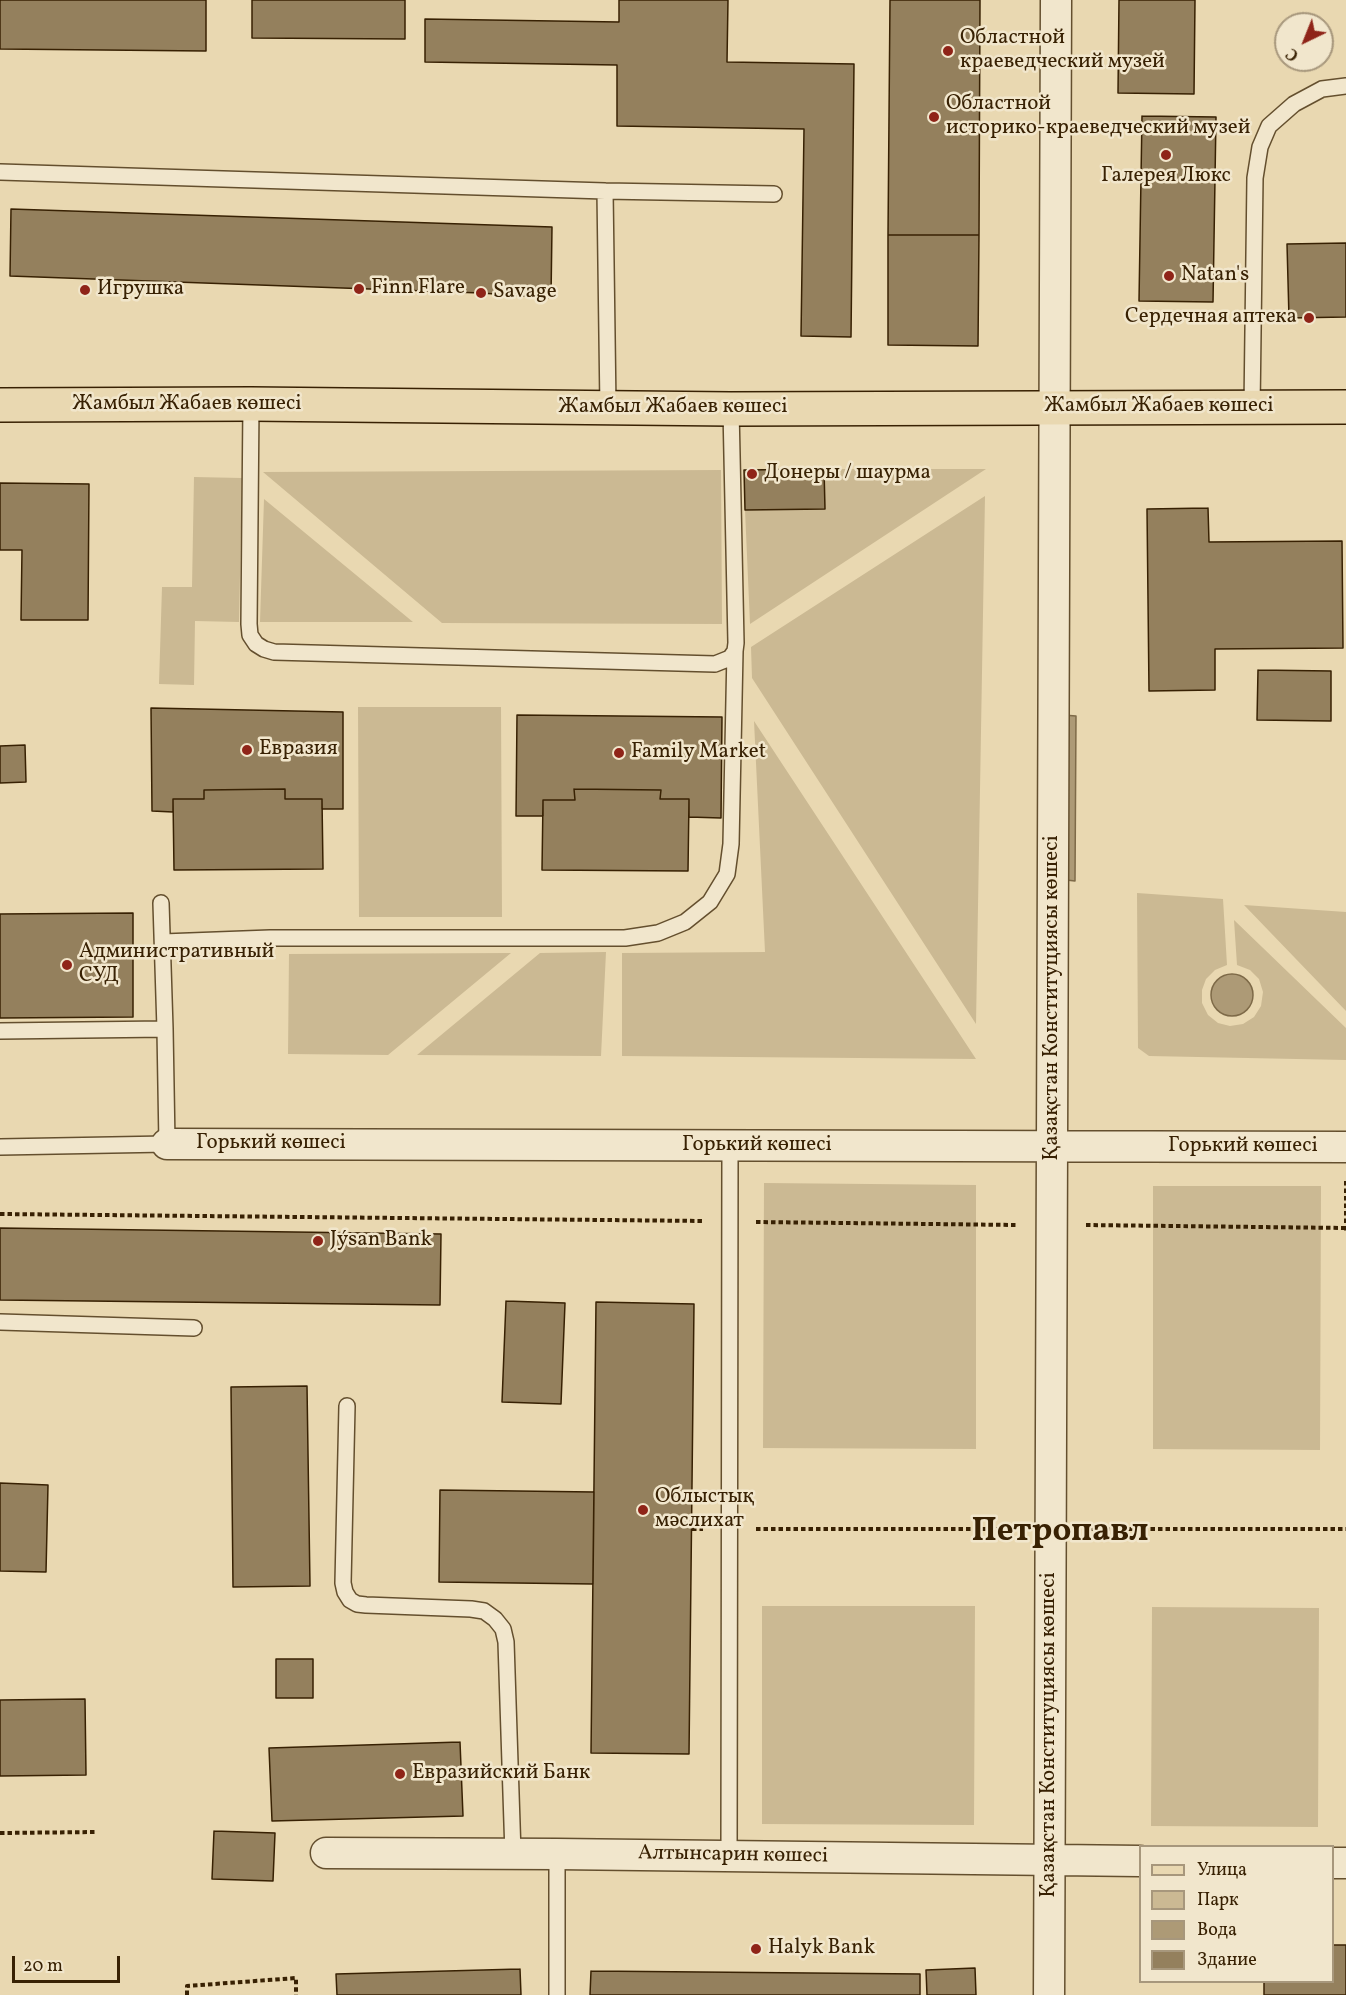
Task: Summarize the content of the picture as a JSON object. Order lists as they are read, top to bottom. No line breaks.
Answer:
{"streets":{"main road":["Жамбыл Жабаев көшесі"],"street":["Қазақстан Конституциясы көшесі","Горький көшесі","Алтынсарин көшесі"]},"crossings":[["Жамбыл Жабаев көшесі","Қазақстан Конституциясы көшесі"],["Қазақстан Конституциясы көшесі","Горький көшесі"],["Қазақстан Конституциясы көшесі","Алтынсарин көшесі"]],"districts":["Петропавл"],"places":["Областной краеведческий музей","Oбластной историко-краеведческий музей","Галерея Люкс","Natan's","Finn Flare","Игрушка","Savage","Сердечная аптека","Донеры / шаурма","Евразия","Family Мarket","Административный СУД","Jýsan Bank","Облыстық мәслихат","Евразийский Банк","Halyk Bank"],"legend":["Улица","Парк","Вода","Здание"],"scale_bar":"20 m","north":"bottom left"}
